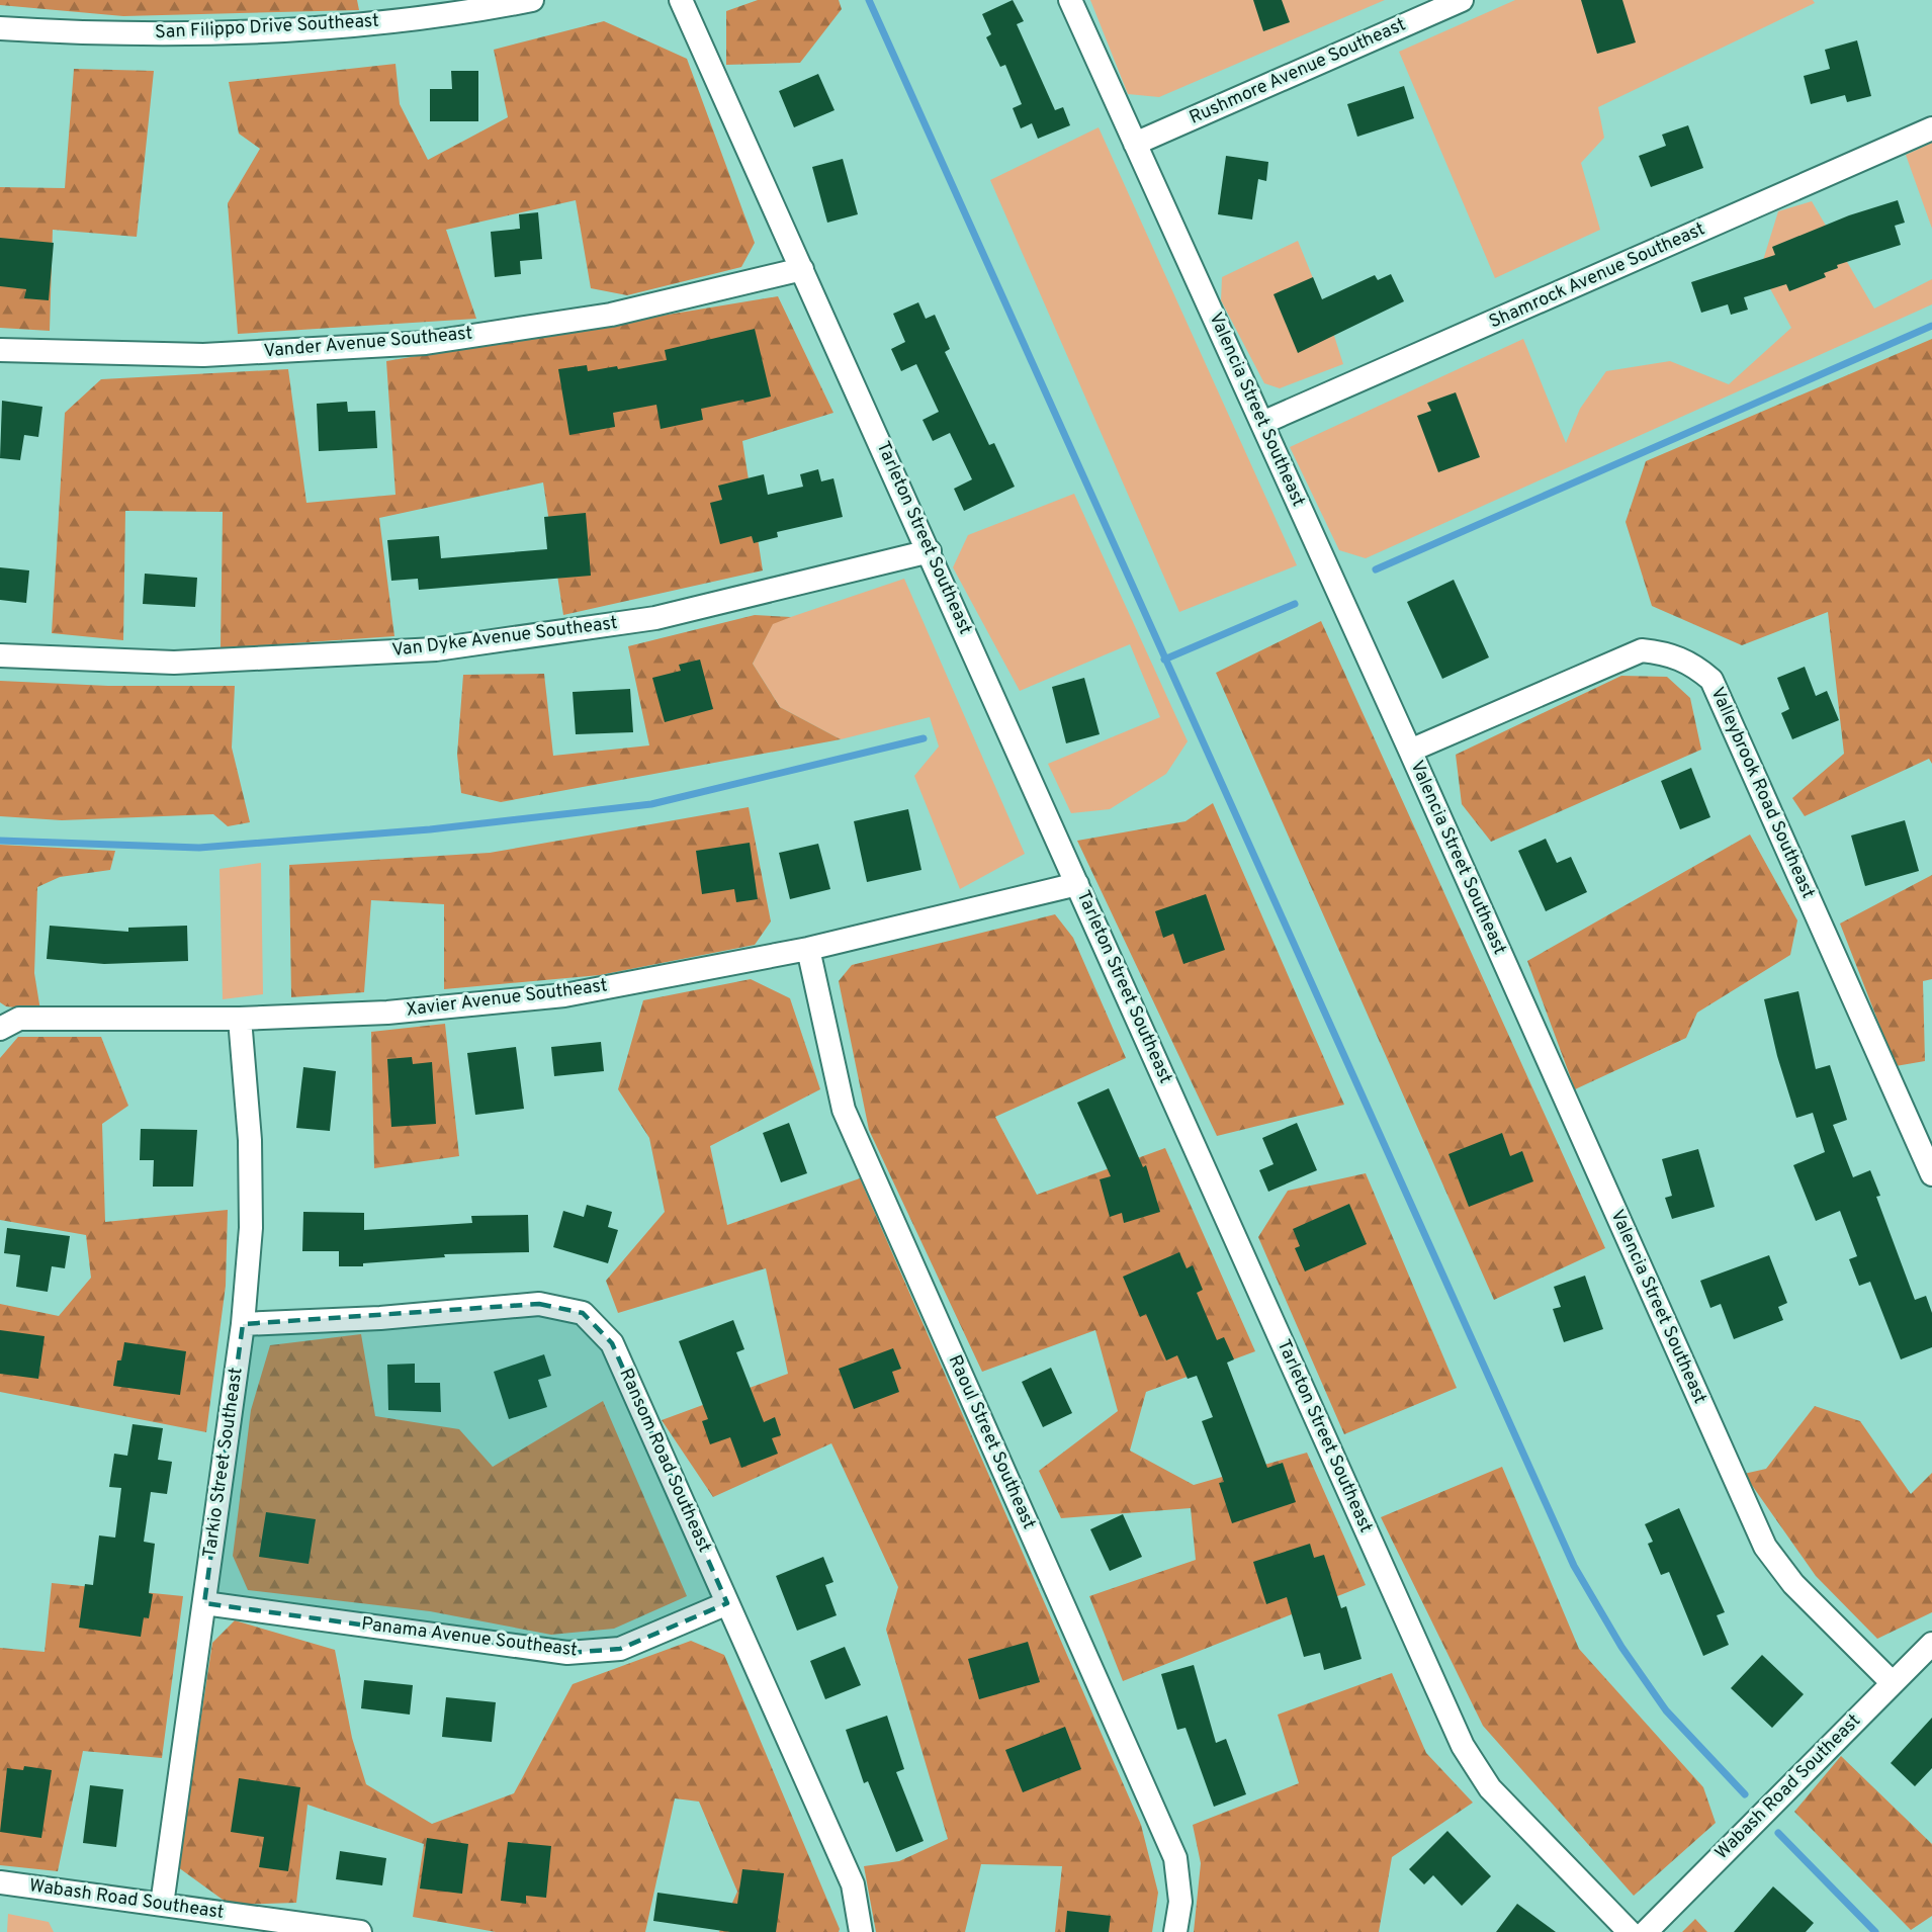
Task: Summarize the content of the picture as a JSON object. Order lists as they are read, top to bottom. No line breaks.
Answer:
{"streets":{"street":["San Filippo Drive Southeast","Rushmore Avenue Southeast","Shamrock Avenue Southeast","Vander Avenue Southeast","Valencia Street Southeast","Tarleton Street Southeast","Van Dyke Avenue Southeast","Valleybrook Road Southeast","Xavier Avenue Southeast","Raoul Street Southeast","Ransom Road Southeast","Tarkio Street Southeast","Panama Avenue Southeast","Wabash Road Southeast"]},"crossings":[["Rushmore Avenue Southeast","Valencia Street Southeast"],["Shamrock Avenue Southeast","Valencia Street Southeast"],["Vander Avenue Southeast","Tarleton Street Southeast"],["Valencia Street Southeast","Valleybrook Road Southeast"],["Valencia Street Southeast","Wabash Road Southeast"],["Tarleton Street Southeast","Van Dyke Avenue Southeast"],["Tarleton Street Southeast","Xavier Avenue Southeast"],["Xavier Avenue Southeast","Raoul Street Southeast"],["Xavier Avenue Southeast","Tarkio Street Southeast"],["Ransom Road Southeast","Tarkio Street Southeast"],["Ransom Road Southeast","Panama Avenue Southeast"],["Tarkio Street Southeast","Panama Avenue Southeast"],["Tarkio Street Southeast","Wabash Road Southeast"]]}
